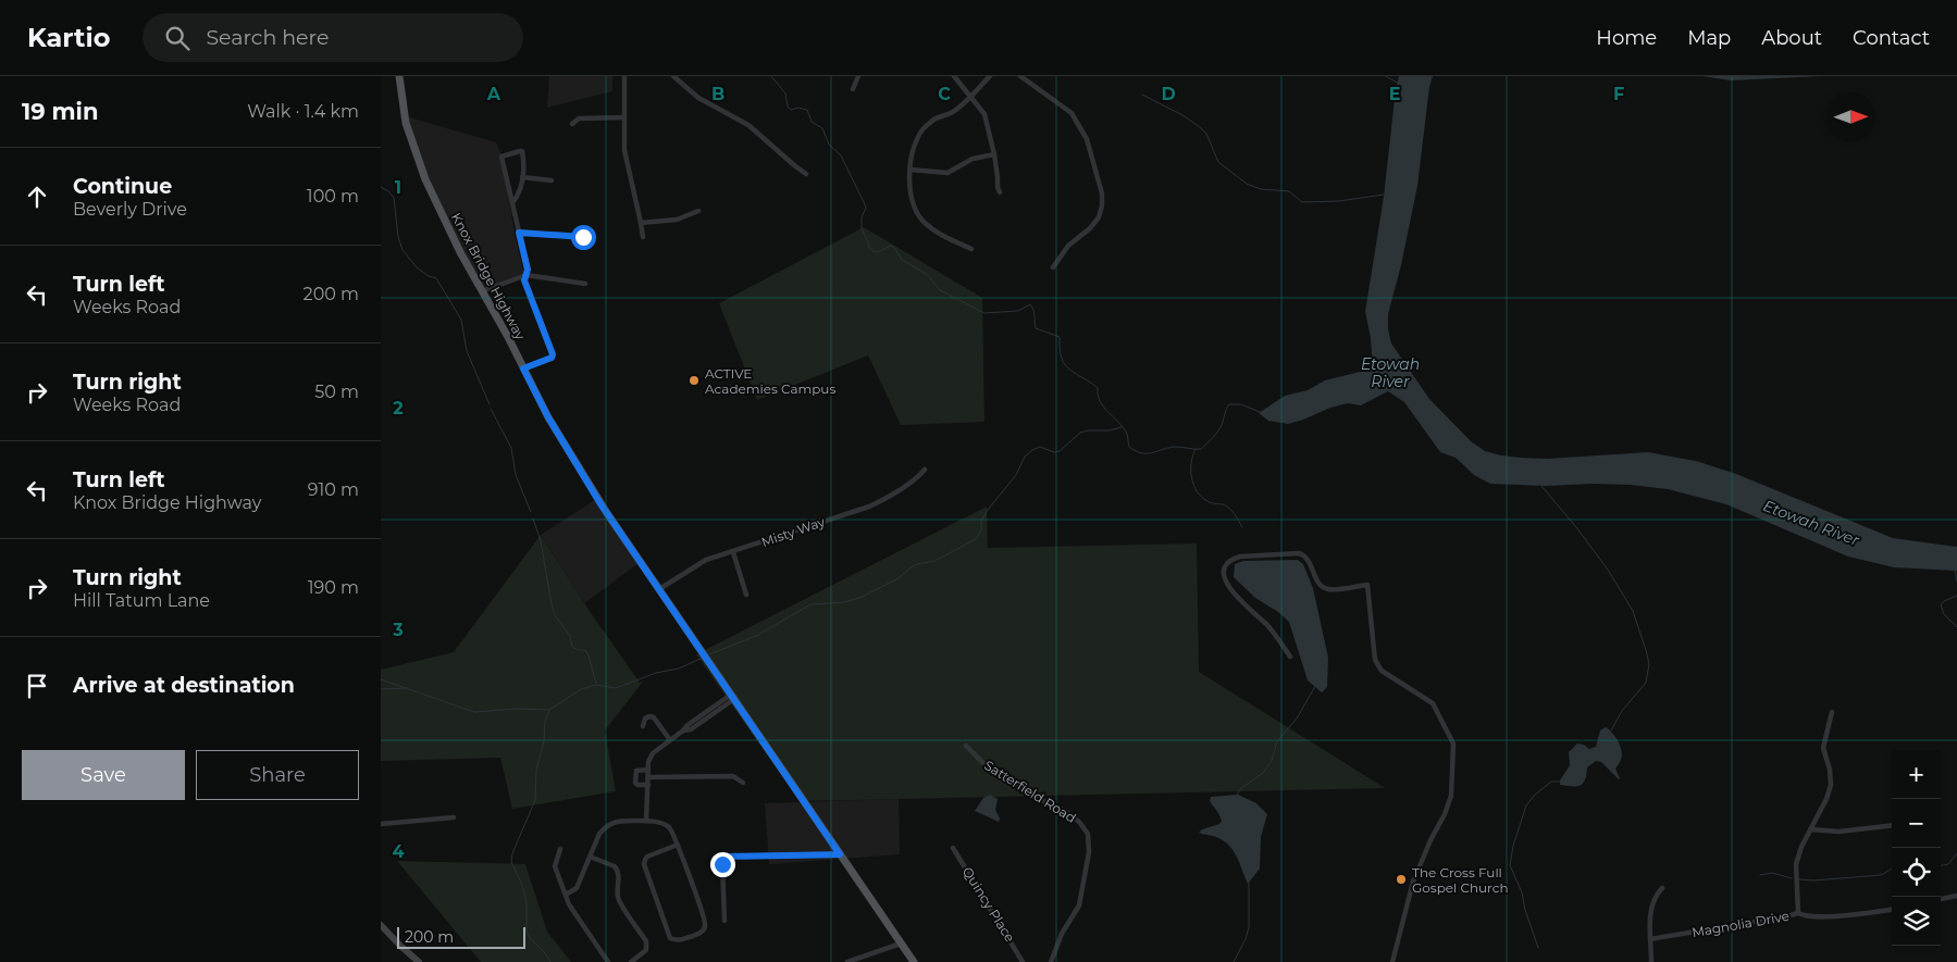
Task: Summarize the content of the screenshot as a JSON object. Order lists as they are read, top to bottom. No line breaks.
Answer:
{"streets":{"main road":["Knox Bridge Highway"],"street":["Misty Way","Satterfield Road","Quincy Place","Magnolia Drive"]},"crossings":[["Knox Bridge Highway","Misty Way"]],"water":["Etowah River"],"places":["ACTIVE Academies Campus","The Cross Full Gospel Church"],"scale_bar":"200 m","north":"right","page":{"header":"Kartio","search":"Search here","nav":["Home","Map","About","Contact"],"heading":["19 min","Walk · 1.4 km"],"list":[["Continue","Beverly Drive","100 m"],["Turn left","Weeks Road","200 m"],["Turn right","Weeks Road","50 m"],["Turn left","Knox Bridge Highway","910 m"],["Turn right","Hill Tatum Lane","190 m"],"Arrive at destination"],"buttons":["Save","Share"],"map_buttons":["+","−"],"scale":"200 m"},"grid":{"columns":["A","B","C","D","E","F"],"rows":["1","2","3","4"]}}
